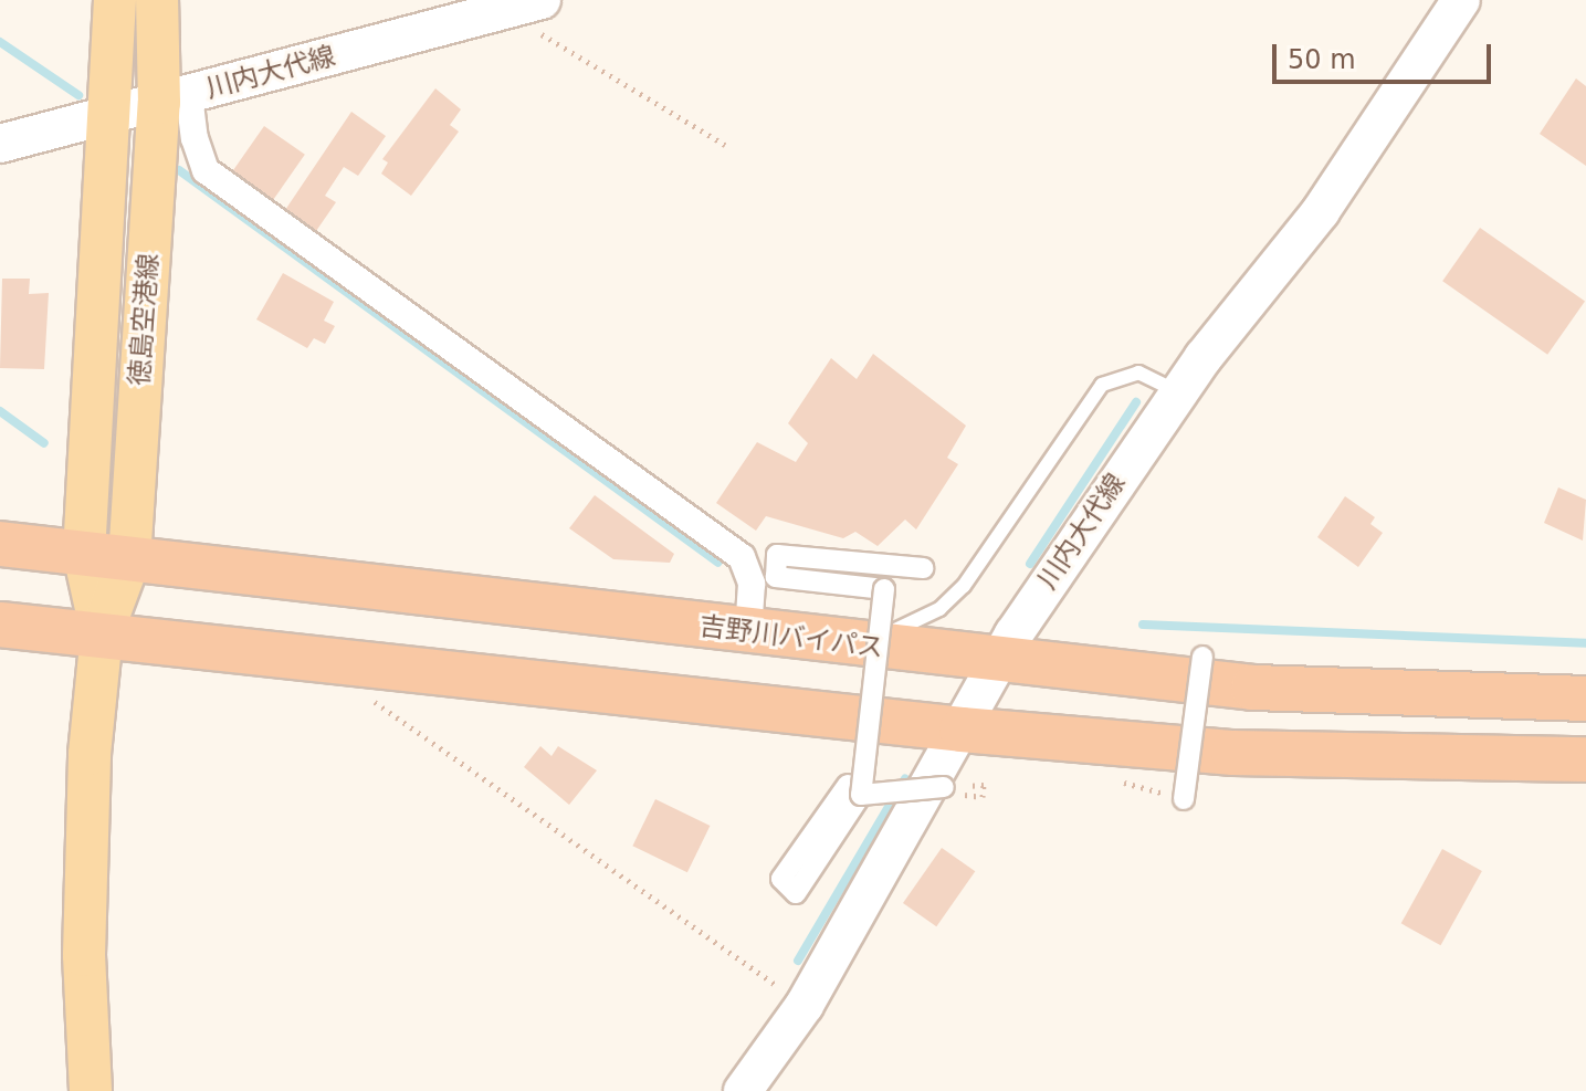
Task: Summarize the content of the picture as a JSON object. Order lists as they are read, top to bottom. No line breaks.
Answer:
{"streets":{"highway":["吉野川バイパス"],"main road":["川内大代線","徳島空港線"]},"crossings":[["川内大代線","徳島空港線"],["川内大代線","吉野川バイパス"],["徳島空港線","吉野川バイパス"]],"scale_bar":"50 m"}
